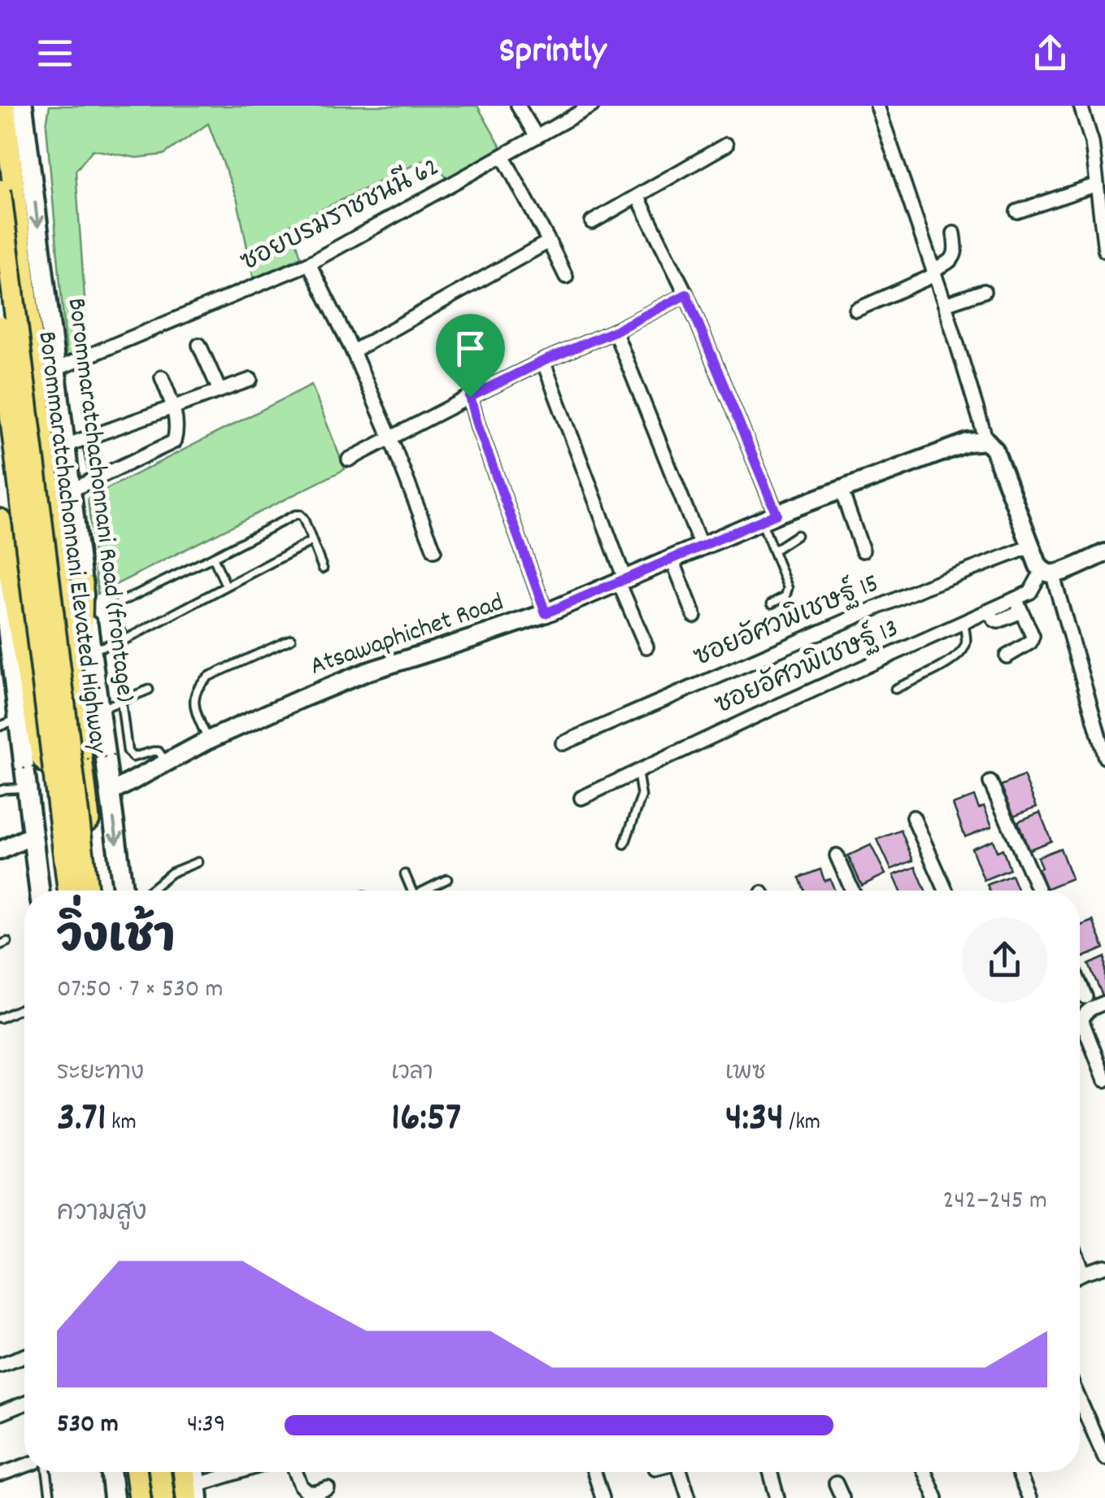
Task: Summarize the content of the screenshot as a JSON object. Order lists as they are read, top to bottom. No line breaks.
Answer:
{"streets":{"main road":["Borommaratchachonnani Road (frontage)","Borommaratchachonnani Elevated Highway"],"street":["ซอยบรมราชชนนี 62","ซอยอัศวพิเชษฐ์ 15","Atsawaphichet Road","ซอยอัศวพิเชษฐ์ 13"]},"crossings":[["ซอยบรมราชชนนี 62","Borommaratchachonnani Road (frontage)"],["Borommaratchachonnani Road (frontage)","Atsawaphichet Road"]],"page":{"header":"Sprintly","heading":["วิ่งเช้า","07:50 · 7 × 530 m"],"stats":[["ระยะทาง","3.71 km"],["เวลา","16:57"],["เพซ","4:34 /km"]],"chart":["ความสูง","242–245 m"],"list":[{"name":"530 m","note":"4:39"}]}}
